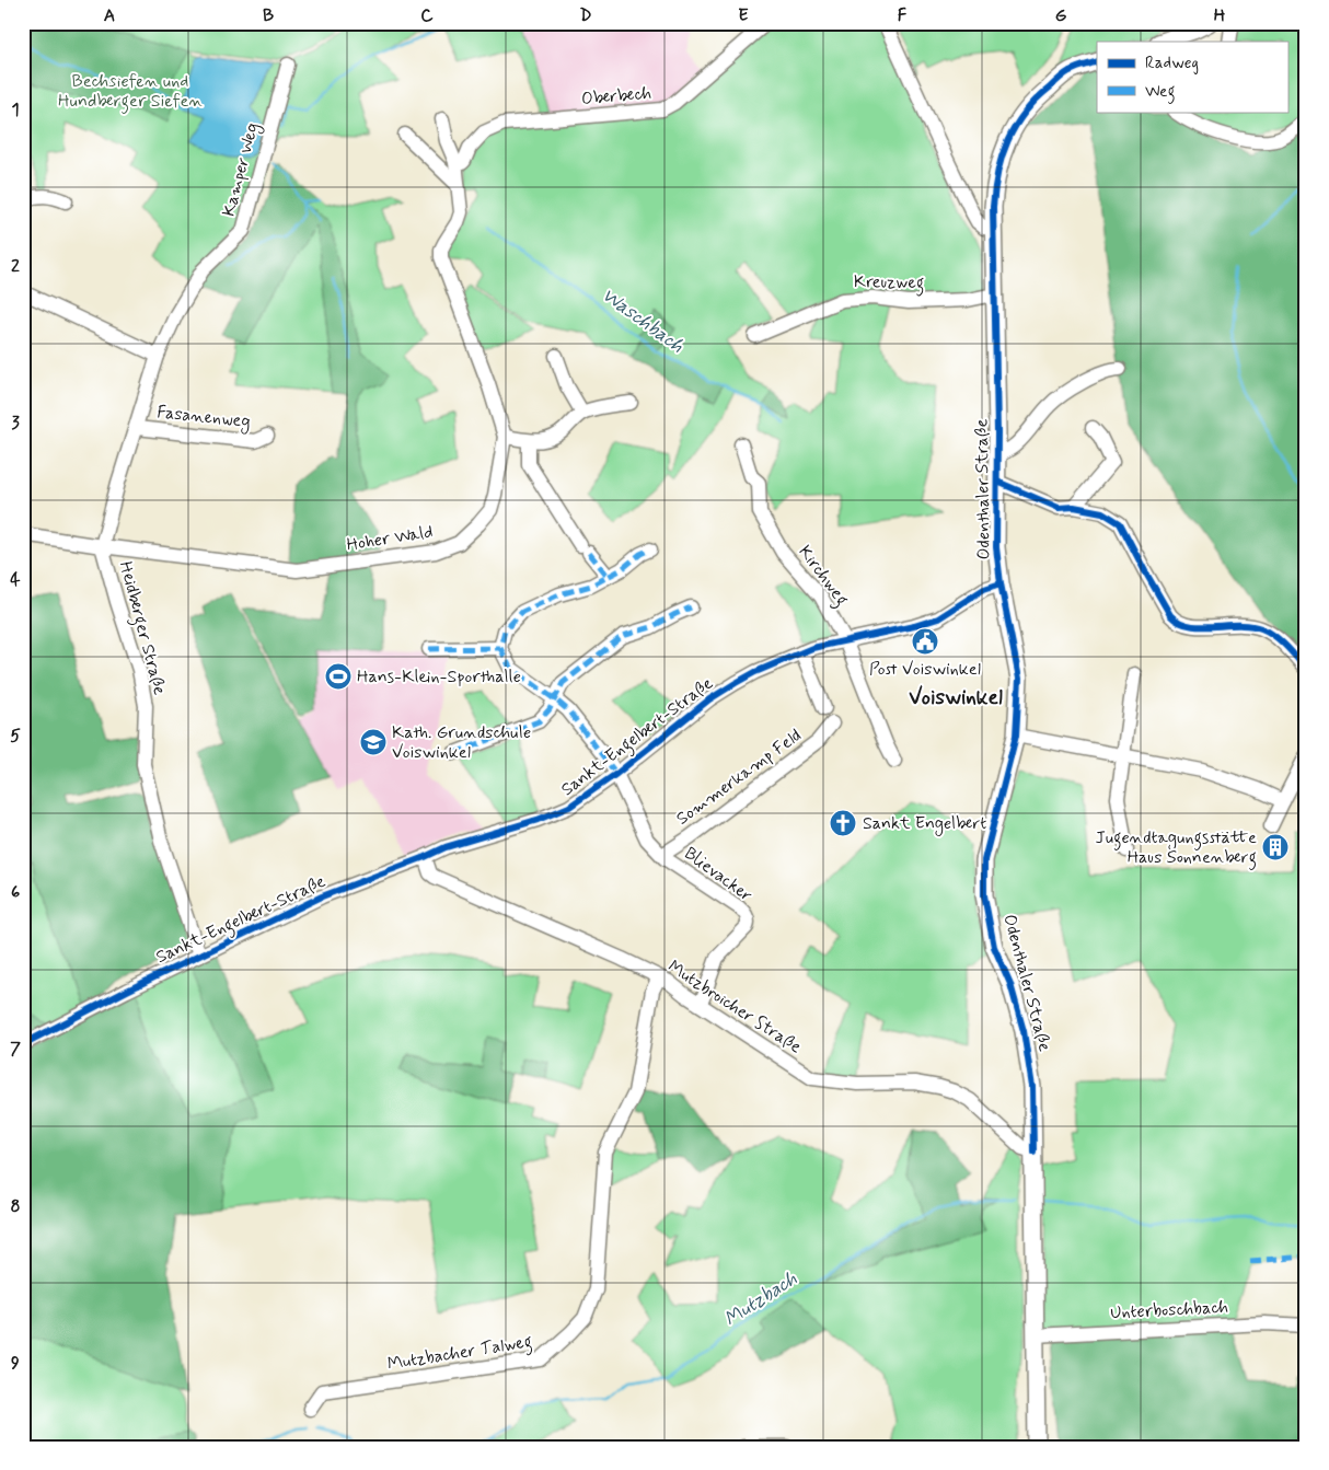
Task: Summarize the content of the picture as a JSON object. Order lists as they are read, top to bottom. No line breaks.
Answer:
{"streets":{"main road":["Odenthaler Straße"],"street":["Oberbech","Kamper Weg","Kreuzweg","Fasanenweg","Hoher Wald","Kirchweg","Heidberger Straße","Sankt-Engelbert-Straße","Sommerkamp Feld","Blievacker","Mutzbroicher Straße","Unterboschbach","Mutzbacher Talweg"]},"crossings":[["Kamper Weg","Fasanenweg"],["Kamper Weg","Hoher Wald"],["Kamper Weg","Heidberger Straße"],["Kreuzweg","Odenthaler Straße"],["Odenthaler Straße","Sankt-Engelbert-Straße"],["Odenthaler Straße","Mutzbroicher Straße"],["Odenthaler Straße","Unterboschbach"],["Hoher Wald","Heidberger Straße"],["Kirchweg","Sankt-Engelbert-Straße"],["Heidberger Straße","Sankt-Engelbert-Straße"],["Sankt-Engelbert-Straße","Blievacker"],["Sankt-Engelbert-Straße","Mutzbroicher Straße"],["Sommerkamp Feld","Blievacker"],["Blievacker","Mutzbroicher Straße"],["Mutzbroicher Straße","Mutzbacher Talweg"]],"districts":["Voiswinkel"],"water":["Waschbach","Mutzbach"],"parks":["Bechsiefen und Hundberger Siefen"],"places":{"public building":["Post Voiswinkel"],"sports":["Hans-Klein-Sporthalle"],"school or university":["Kath. Grundschule Voiswinkel"],"church":["Sankt Engelbert"],"building":["Jugendtagungsstätte Haus Sonnenberg"]},"legend":["Radweg","Weg"],"grid":{"columns":["A","B","C","D","E","F","G","H"],"rows":["1","2","3","4","5","6","7","8","9"]}}
